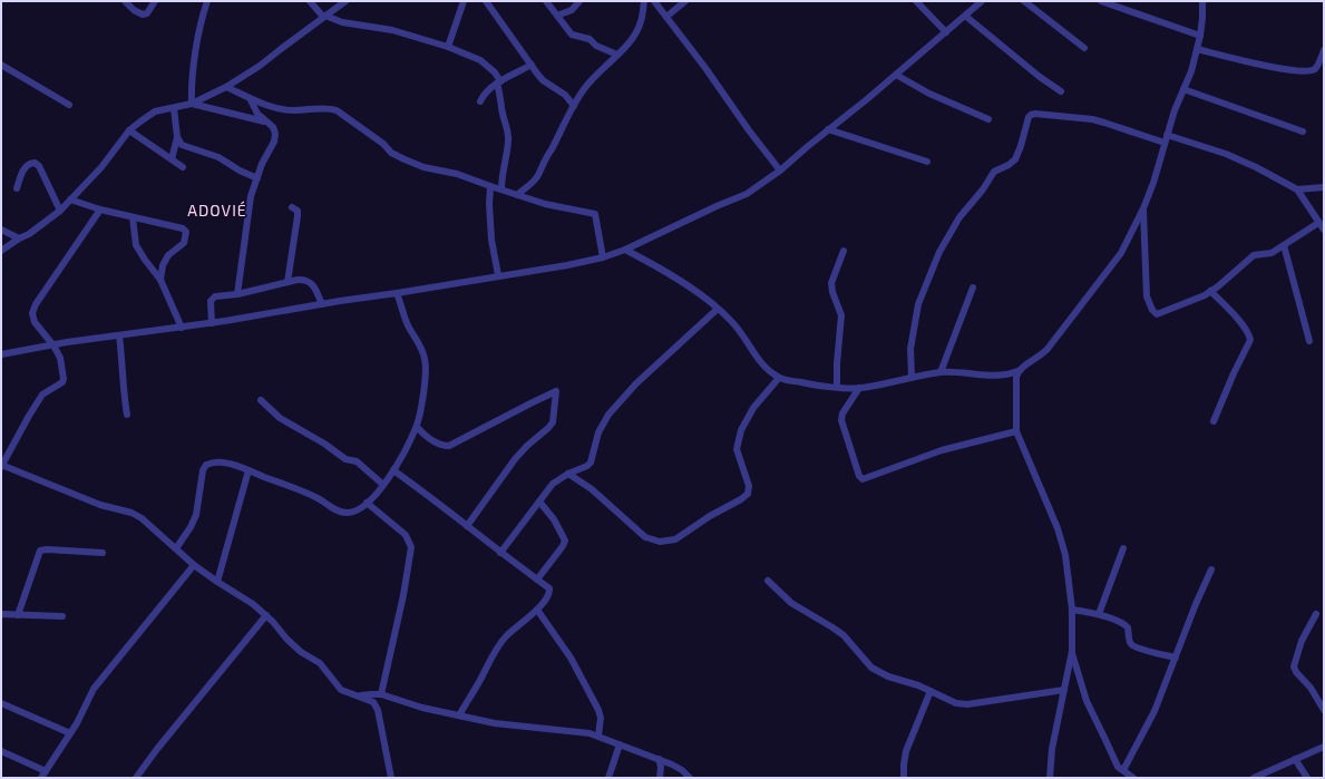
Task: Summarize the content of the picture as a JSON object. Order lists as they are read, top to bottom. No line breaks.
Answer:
{"districts":["ADOVIÉ"]}
